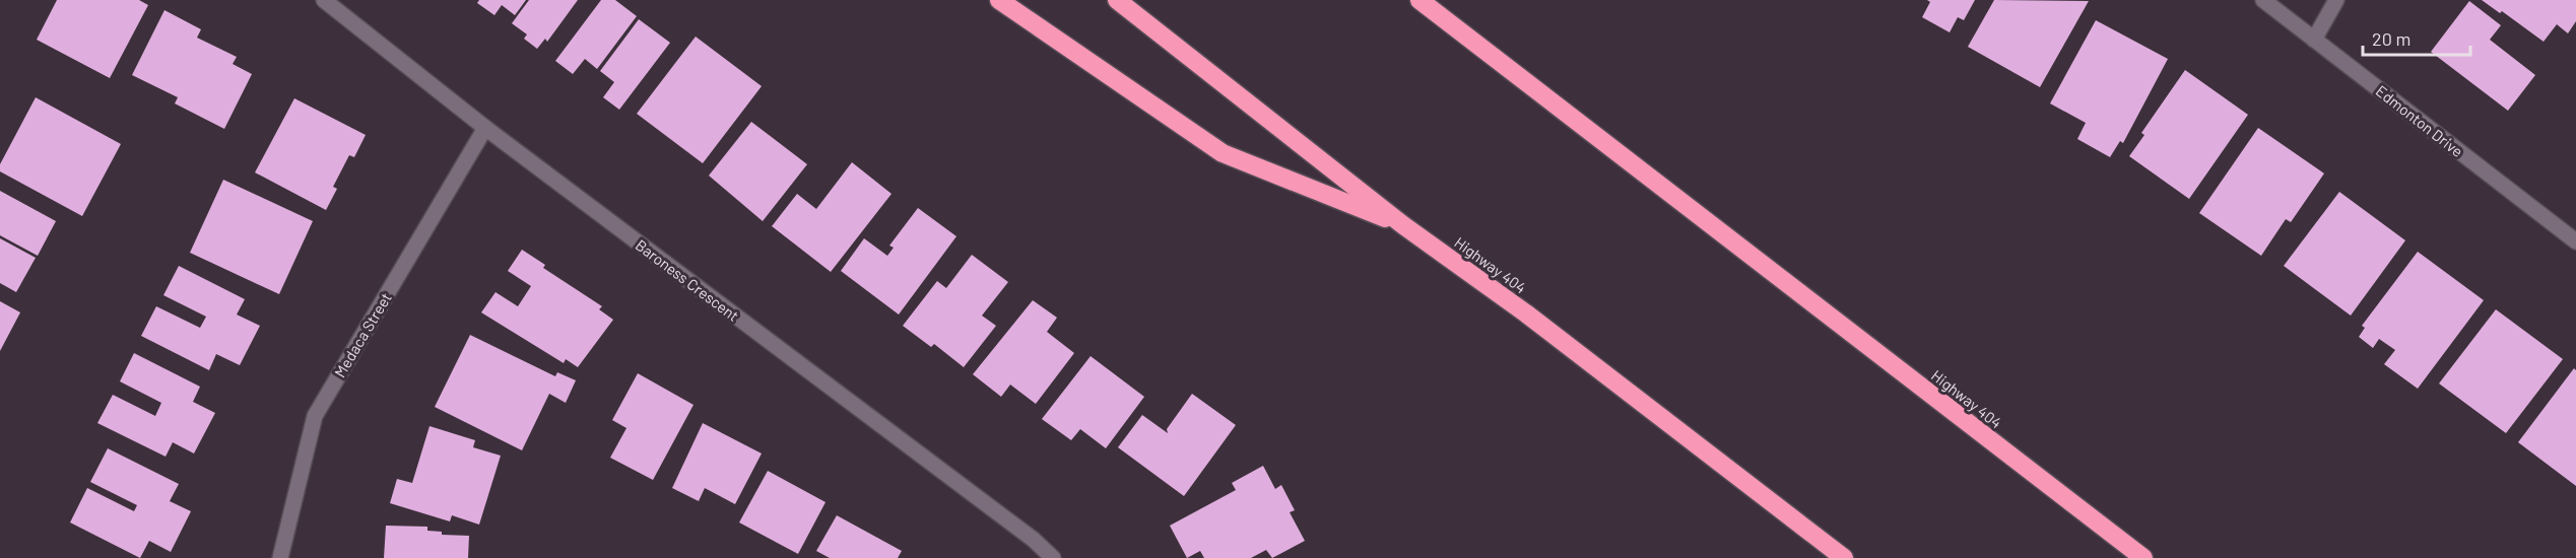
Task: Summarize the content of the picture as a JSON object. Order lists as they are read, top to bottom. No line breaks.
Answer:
{"streets":{"highway":["Highway 404"],"street":["Edmonton Drive","Baroness Crescent","Medaca Street"]},"crossings":[["Baroness Crescent","Medaca Street"]],"scale_bar":"20 m"}
